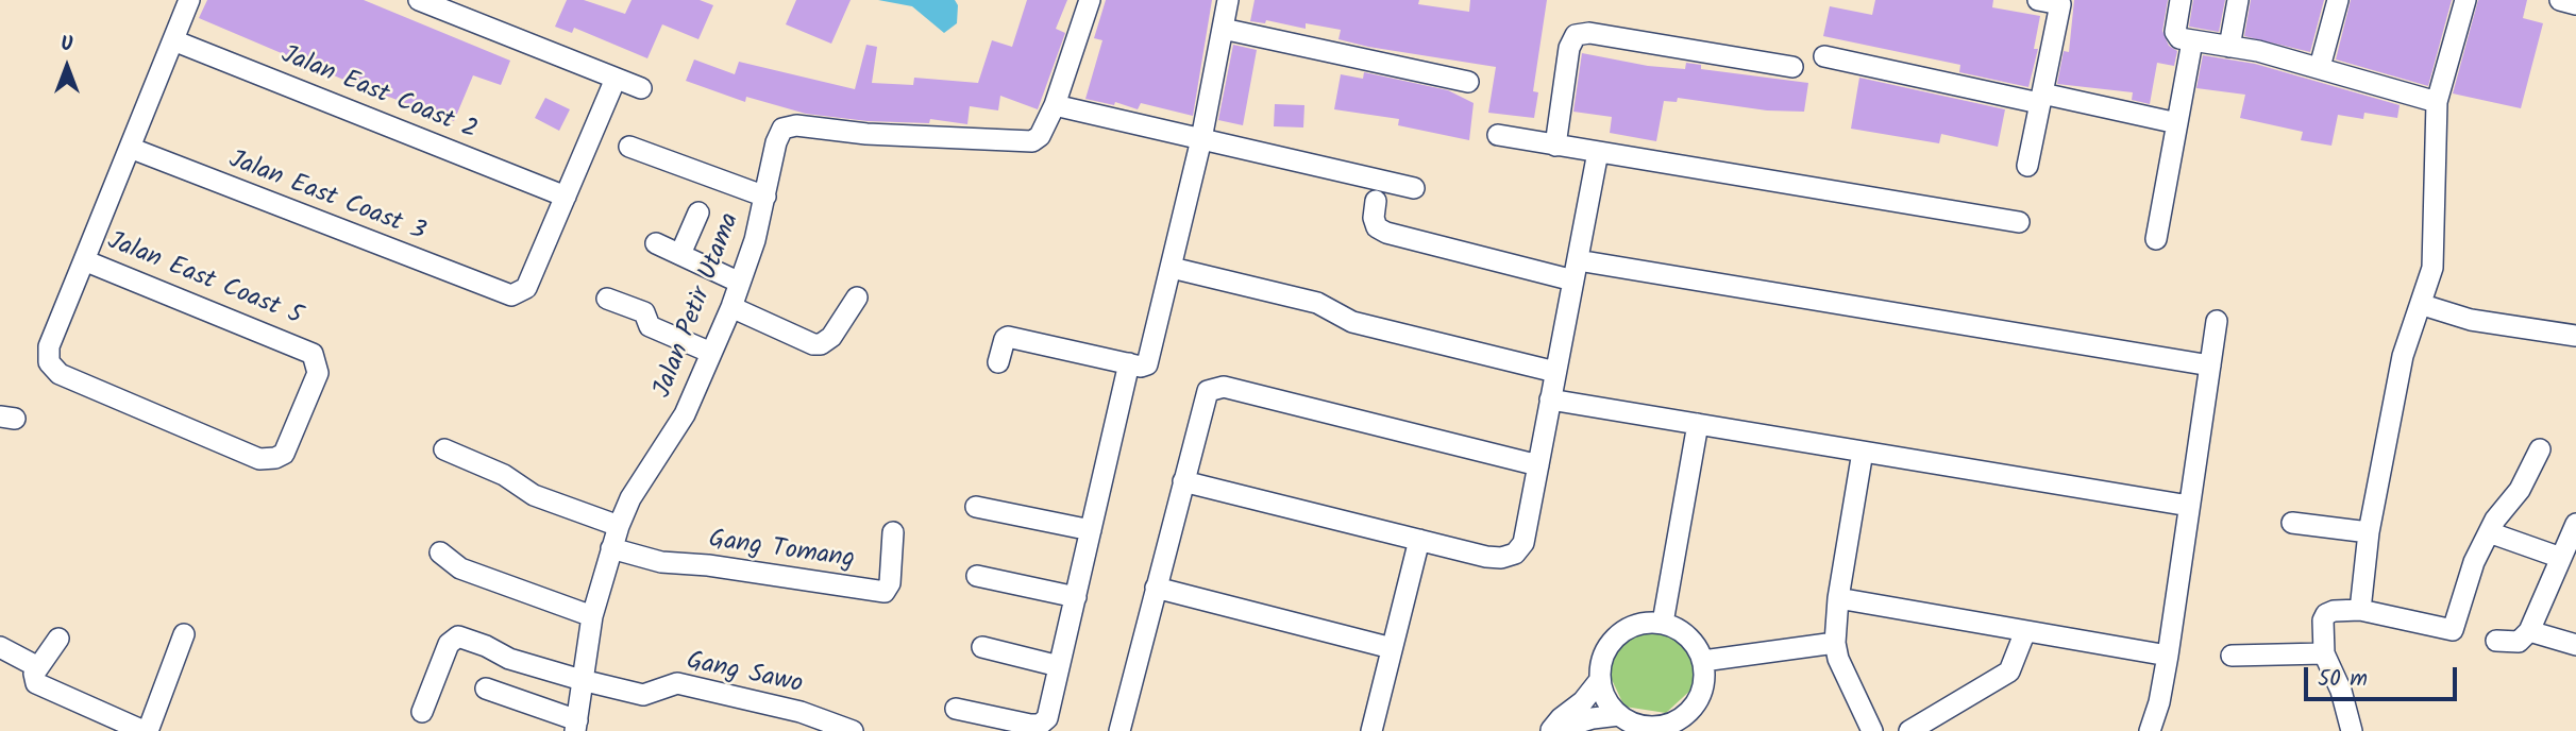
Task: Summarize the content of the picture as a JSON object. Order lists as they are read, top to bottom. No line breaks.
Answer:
{"streets":{"street":["Jalan East Coast 2","Jalan East Coast 3","Jalan East Coast 5","Jalan Petir Utama","Gang Tomang","Gang Sawo"]},"crossings":[["Jalan East Coast 2","Jalan East Coast 3"],["Jalan Petir Utama","Gang Tomang"],["Jalan Petir Utama","Gang Sawo"]],"scale_bar":"50 m","north":"top"}
